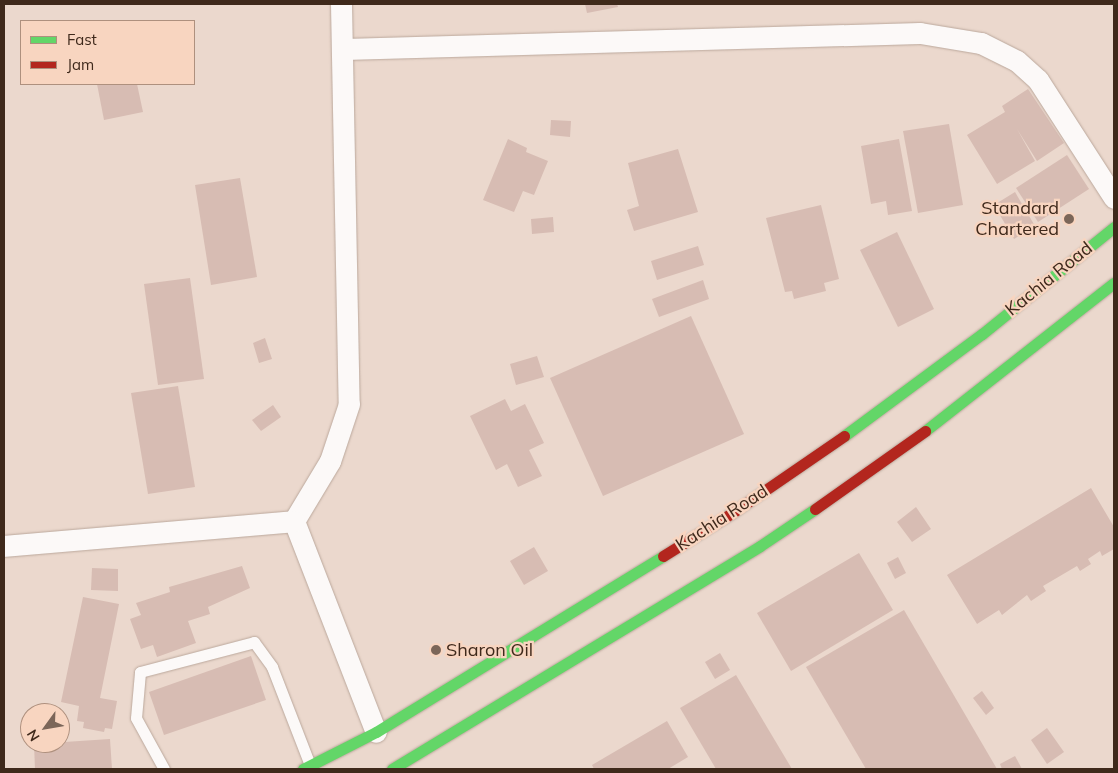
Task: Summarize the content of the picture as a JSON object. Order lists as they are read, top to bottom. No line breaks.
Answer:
{"streets":{"main road":["Kachia Road"]},"places":["Standard Chartered","Sharon Oil"],"legend":["Fast","Jam"],"north":"bottom left"}
